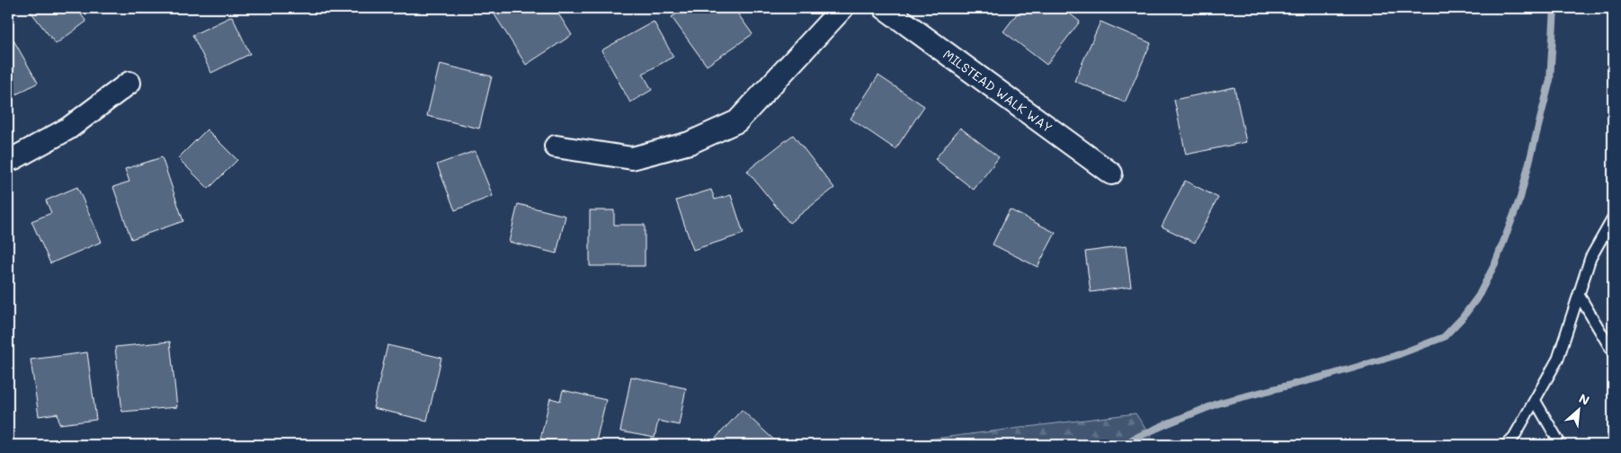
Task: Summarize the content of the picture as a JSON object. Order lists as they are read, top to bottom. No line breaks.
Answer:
{"streets":{"street":["MILSTEAD WALK WAY"]},"north":"top right"}
